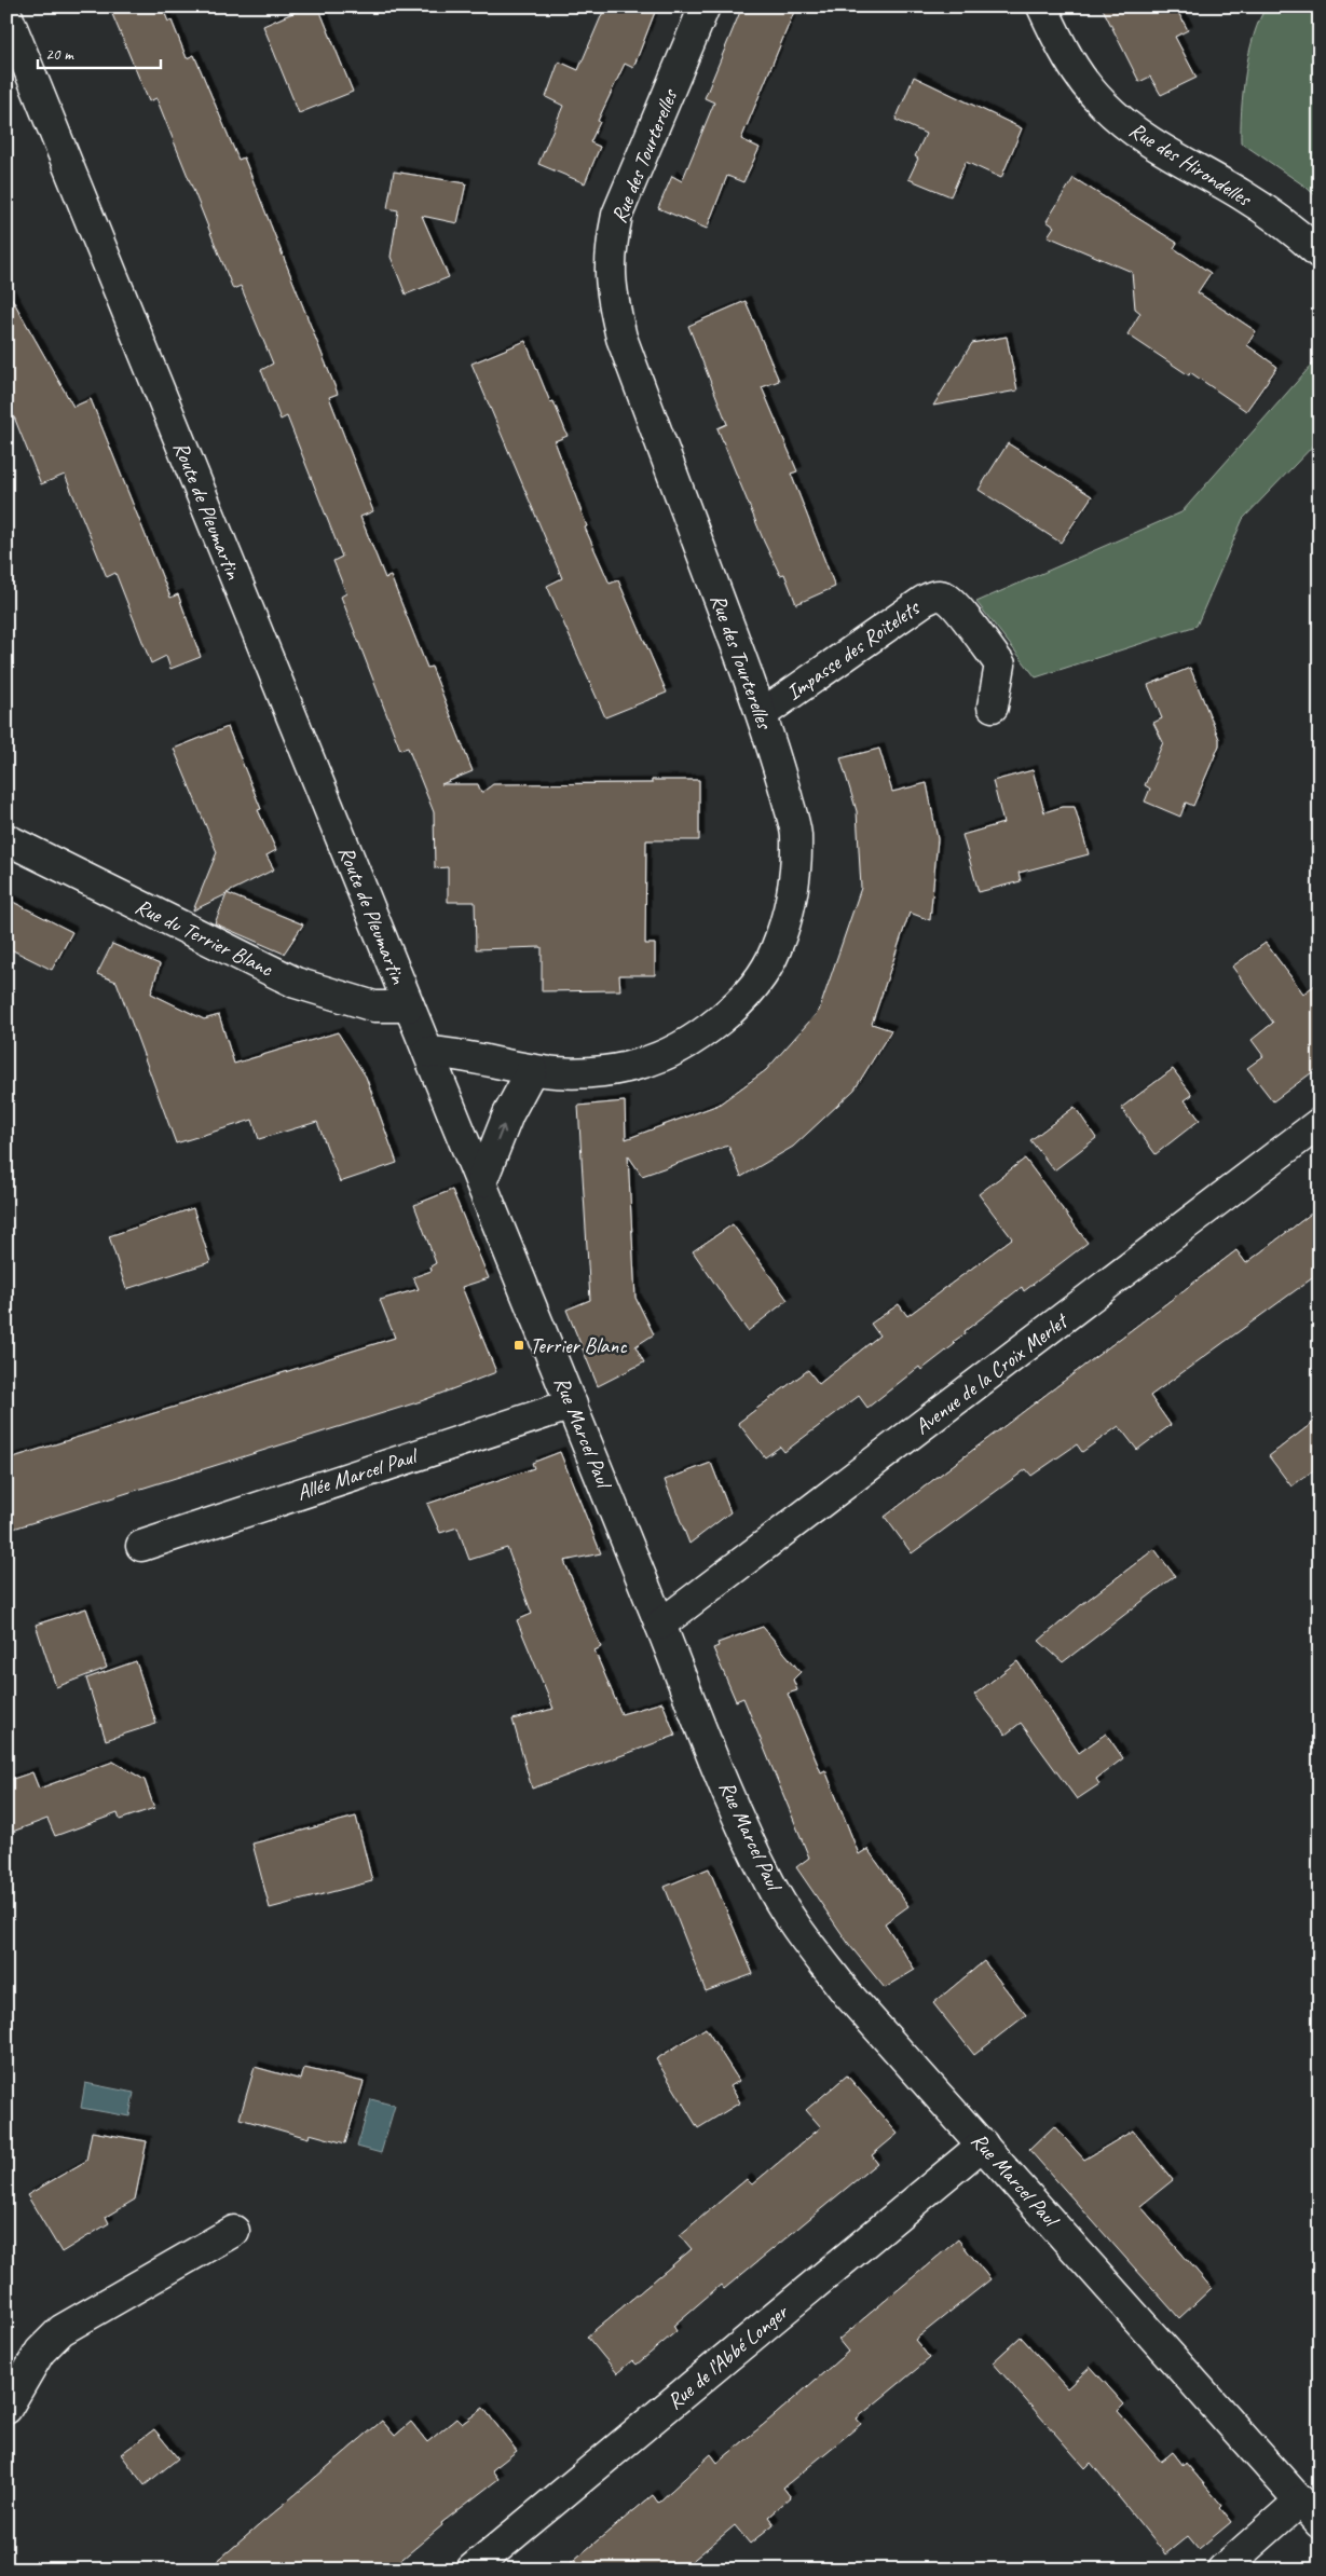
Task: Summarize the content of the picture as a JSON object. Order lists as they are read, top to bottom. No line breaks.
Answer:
{"streets":{"street":["Rue des Tourterelles","Rue des Hirondelles","Route de Pleumartin","Impasse des Roitelets","Rue du Terrier Blanc","Avenue de la Croix Merlet","Rue Marcel Paul","Allée Marcel Paul","Rue de l’Abbé Longer"]},"crossings":[["Rue des Tourterelles","Impasse des Roitelets"],["Rue des Tourterelles","Rue Marcel Paul"],["Route de Pleumartin","Rue du Terrier Blanc"],["Route de Pleumartin","Rue Marcel Paul"],["Rue du Terrier Blanc","Rue Marcel Paul"],["Avenue de la Croix Merlet","Rue Marcel Paul"],["Rue Marcel Paul","Allée Marcel Paul"],["Rue Marcel Paul","Rue de l’Abbé Longer"]],"places":{"transit":["Terrier Blanc"]},"scale_bar":"20 m"}
